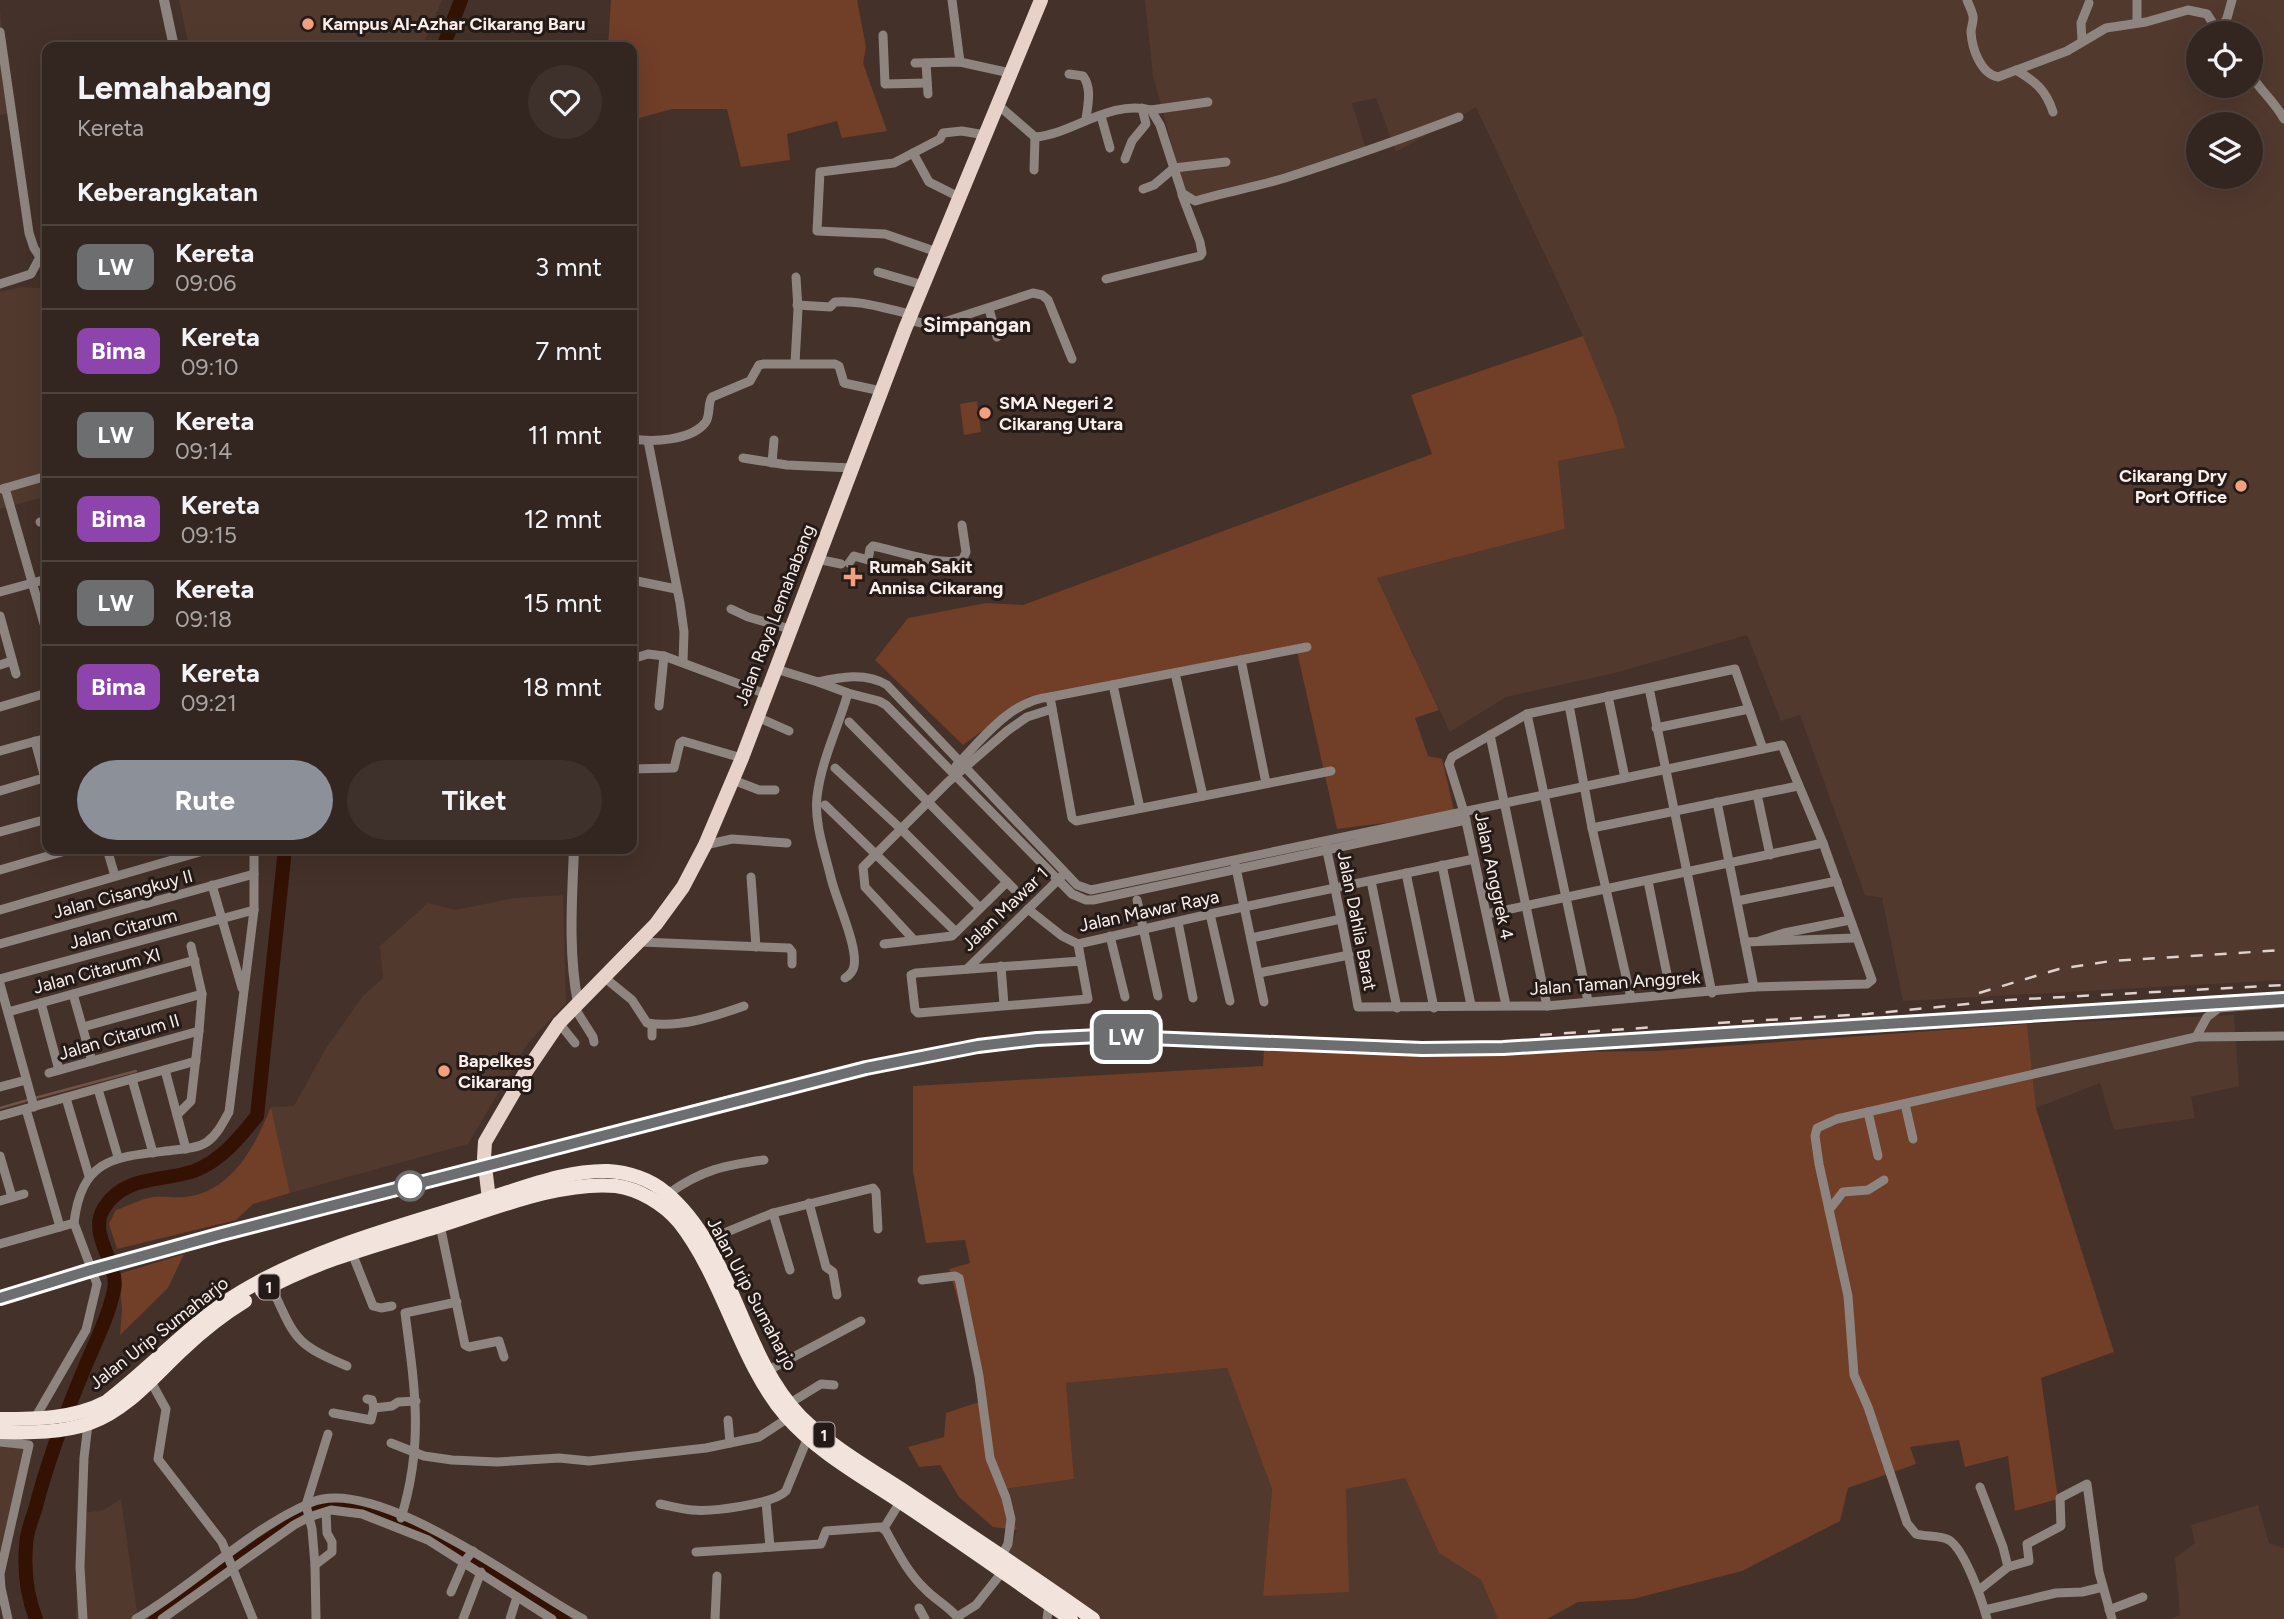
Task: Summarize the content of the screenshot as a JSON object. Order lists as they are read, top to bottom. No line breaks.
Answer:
{"streets":{"highway":["1","Jalan Urip Sumaharjo"],"main road":["Jalan Raya Lemahabang"],"street":["Jalan Anggrek 4","Jalan Cisangkuy II","Jalan Mawar 1","Jalan Mawar Raya","Jalan Dahlia Barat","Jalan Citarum","Jalan Citarum XI","Jalan Taman Anggrek","Jalan Citarum II"]},"crossings":[["Jalan Raya Lemahabang","Jalan Urip Sumaharjo"],["Jalan Anggrek 4","Jalan Mawar Raya"],["Jalan Anggrek 4","Jalan Taman Anggrek"],["Jalan Mawar 1","Jalan Mawar Raya"],["Jalan Mawar Raya","Jalan Dahlia Barat"],["Jalan Dahlia Barat","Jalan Taman Anggrek"]],"districts":["Simpangan"],"places":{"other":["Kampus Al-Azhar Cikarang Baru","SMA Negeri 2 Cikarang Utara","Cikarang Dry Port Office","Bapelkes Cikarang"],"health":["Rumah Sakit Annisa Cikarang"]},"page":{"on_map":"LW","heading":[["Lemahabang","Kereta"],"Keberangkatan"],"list":[{"mark":"LW","name":"Kereta","note":"09:06","value":"3 mnt"},{"mark":"Bima","name":"Kereta","note":"09:10","value":"7 mnt"},{"mark":"LW","name":"Kereta","note":"09:14","value":"11 mnt"},{"mark":"Bima","name":"Kereta","note":"09:15","value":"12 mnt"},{"mark":"LW","name":"Kereta","note":"09:18","value":"15 mnt"},{"mark":"Bima","name":"Kereta","note":"09:21","value":"18 mnt"}],"buttons":["Rute","Tiket"]}}
